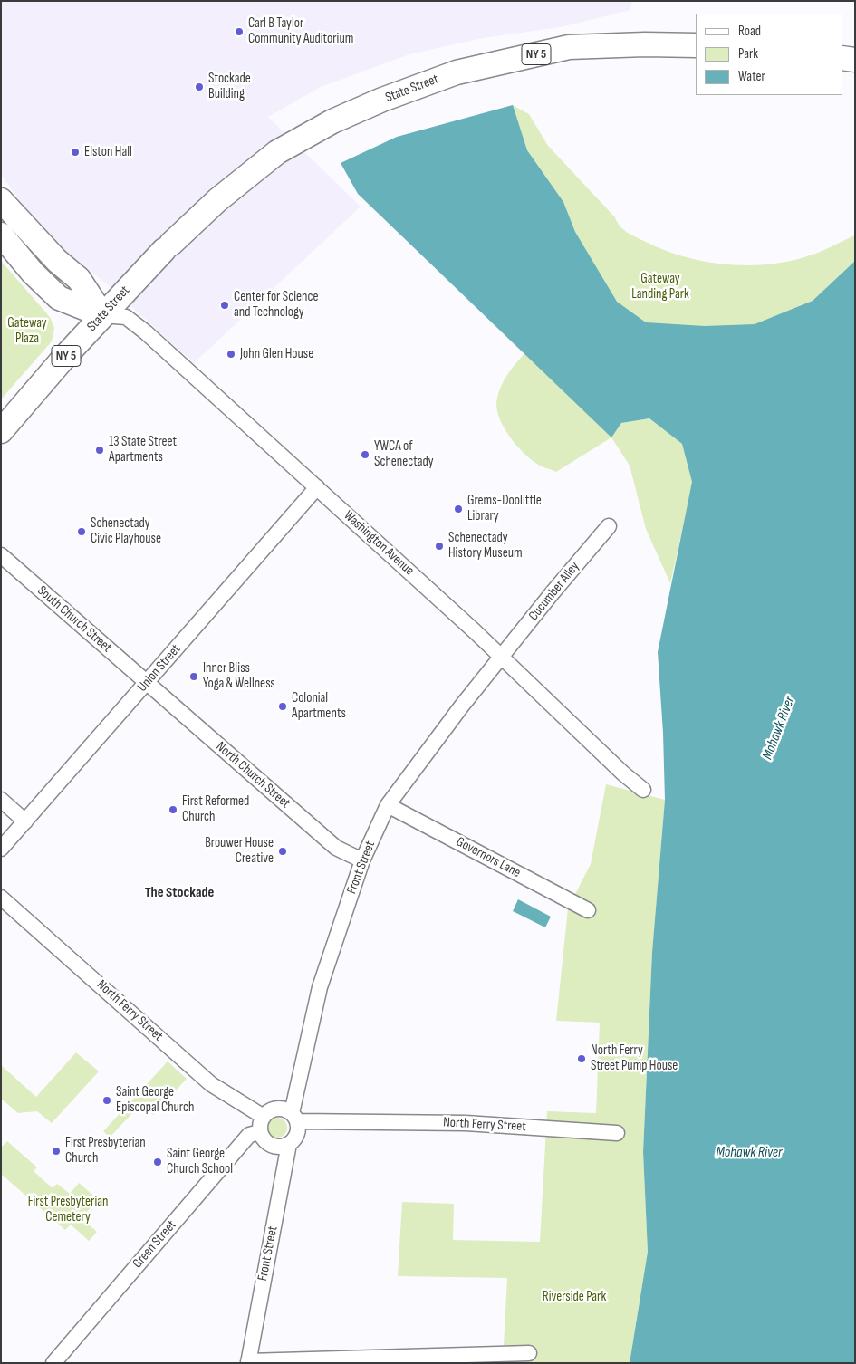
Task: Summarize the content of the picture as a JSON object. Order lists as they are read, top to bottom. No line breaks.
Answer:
{"streets":{"main road":["NY 5","State Street","Washington Avenue"],"street":["Cucumber Alley","South Church Street","Union Street","North Church Street","Governors Lane","Front Street","North Ferry Street","Green Street"]},"crossings":[["State Street","Washington Avenue"],["Washington Avenue","Cucumber Alley"],["Washington Avenue","Union Street"],["Washington Avenue","Front Street"],["Cucumber Alley","Front Street"],["South Church Street","Union Street"],["South Church Street","North Church Street"],["Union Street","North Church Street"],["North Church Street","Front Street"],["Governors Lane","Front Street"],["Front Street","North Ferry Street"],["Front Street","Green Street"],["North Ferry Street","Green Street"]],"districts":["The Stockade"],"water":["Mohawk River"],"parks":["Gateway Landing Park","Gateway Plaza","First Presbyterian Cemetery","Riverside Park"],"places":["Carl B Taylor Community Auditorium","Stockade Building","Elston Hall","Center for Science and Technology","John Glen House","13 State Street Apartments","YWCA of Schenectady","Grems-Doolittle Library","Schenectady Civic Playhouse","Schenectady History Museum","Inner Bliss Yoga & Wellness","Colonial Apartments","First Reformed Church","Brouwer House Creative","North Ferry Street Pump House","Saint George Episcopal Church","First Presbyterian Church","Saint George Church School"],"legend":["Road","Park","Water"]}
